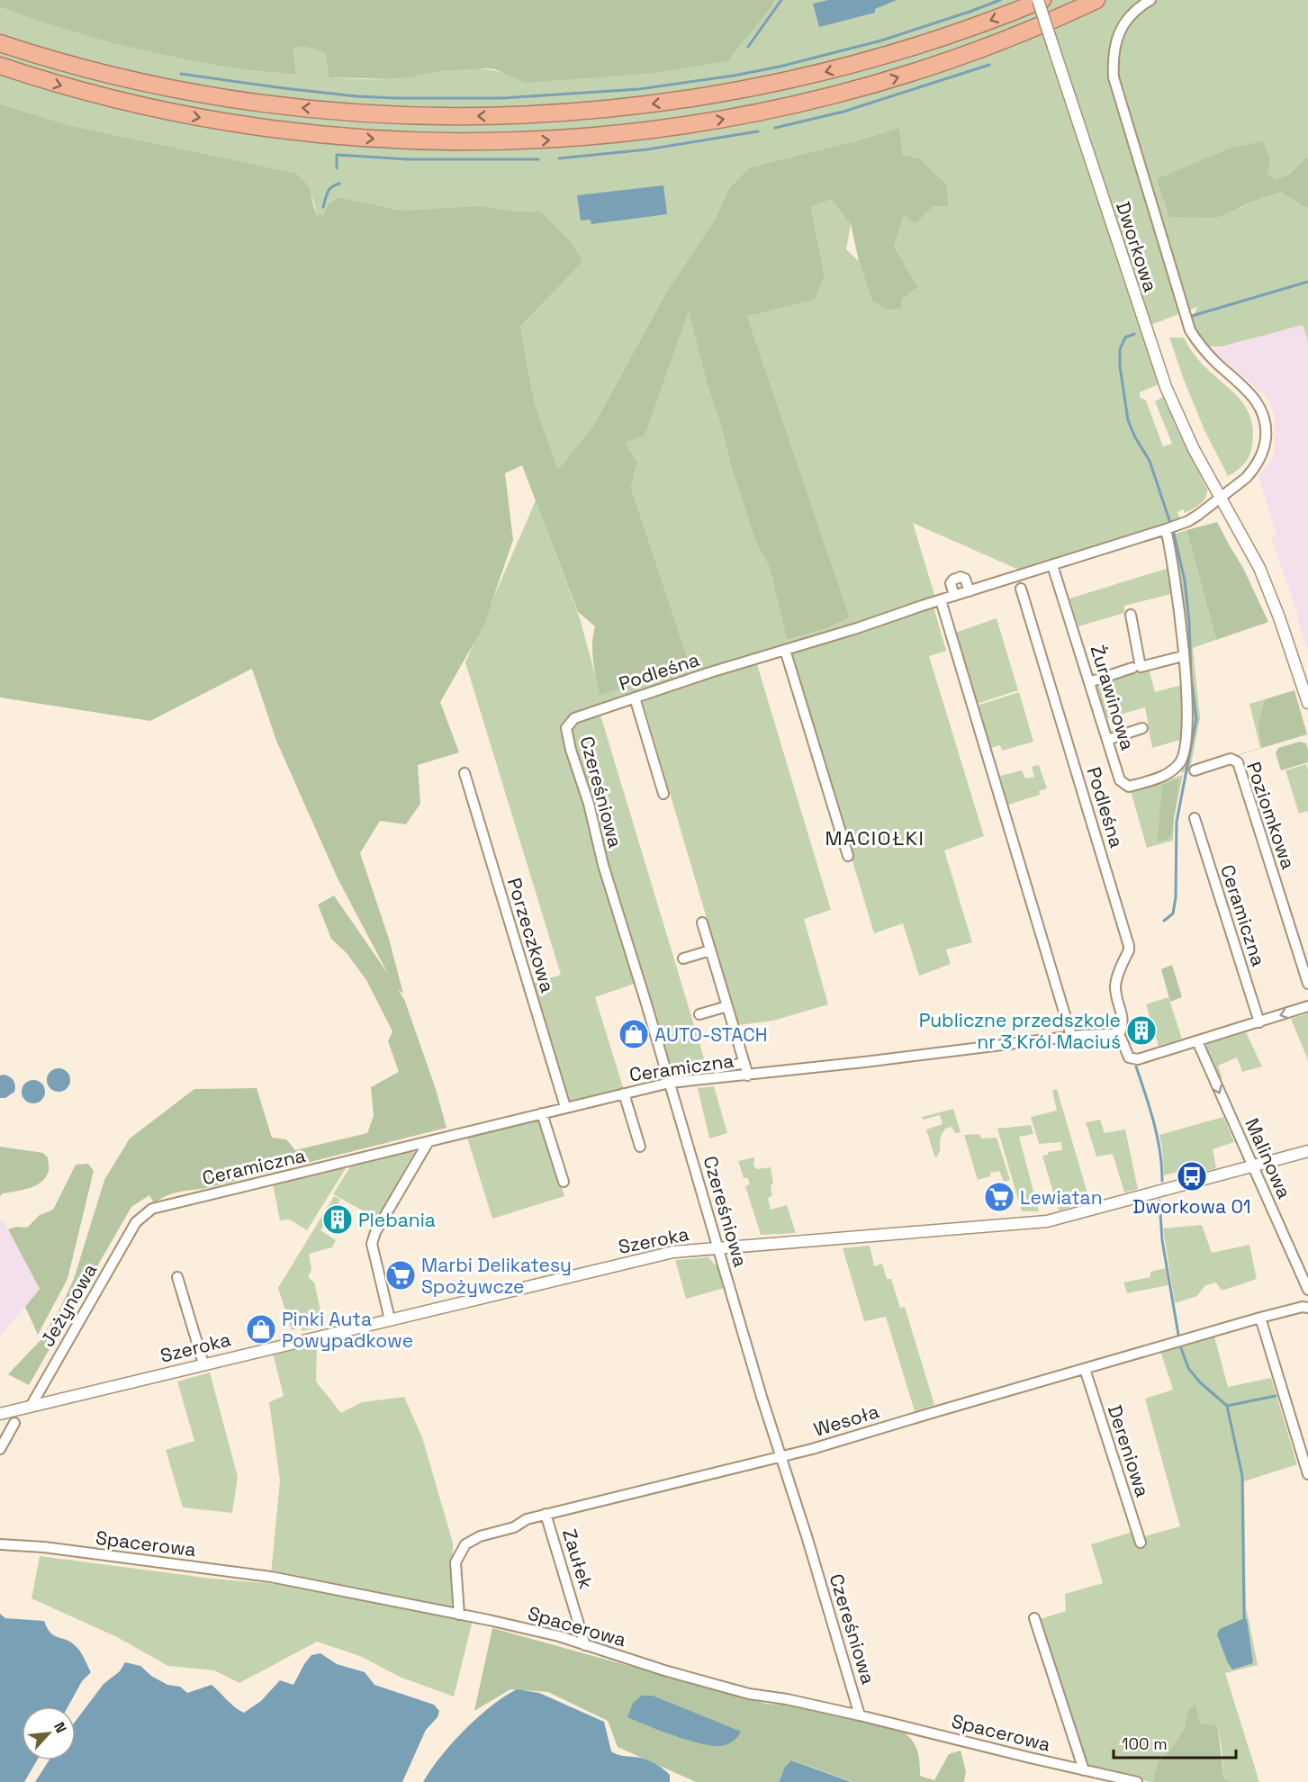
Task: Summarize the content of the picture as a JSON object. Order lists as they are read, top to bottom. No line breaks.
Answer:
{"streets":{"street":["Dworkowa","Podleśna","Żurawinowa","Czereśniowa","Poziomkowa","Ceramiczna","Porzeczkowa","Malinowa","Szeroka","Jeżynowa","Wesoła","Dereniowa","Spacerowa","Zaułek"]},"crossings":[["Dworkowa","Podleśna"],["Podleśna","Żurawinowa"],["Podleśna","Czereśniowa"],["Podleśna","Ceramiczna"],["Czereśniowa","Ceramiczna"],["Czereśniowa","Szeroka"],["Czereśniowa","Wesoła"],["Czereśniowa","Spacerowa"],["Ceramiczna","Porzeczkowa"],["Ceramiczna","Jeżynowa"],["Malinowa","Szeroka"],["Szeroka","Jeżynowa"],["Wesoła","Dereniowa"],["Wesoła","Spacerowa"],["Wesoła","Zaułek"],["Spacerowa","Zaułek"]],"one_way":["Malinowa"],"districts":["MACIOŁKI"],"places":{"building":["Publiczne przedszkole nr 3 Król Maciuś","Plebania"],"shop":["AUTO-STACH","Pinki Auta Powypadkowe"],"bus stop":["Dworkowa 01"],"supermarket":["Lewiatan","Marbi Delikatesy Spożywcze"]},"scale_bar":"100 m","north":"top right"}
